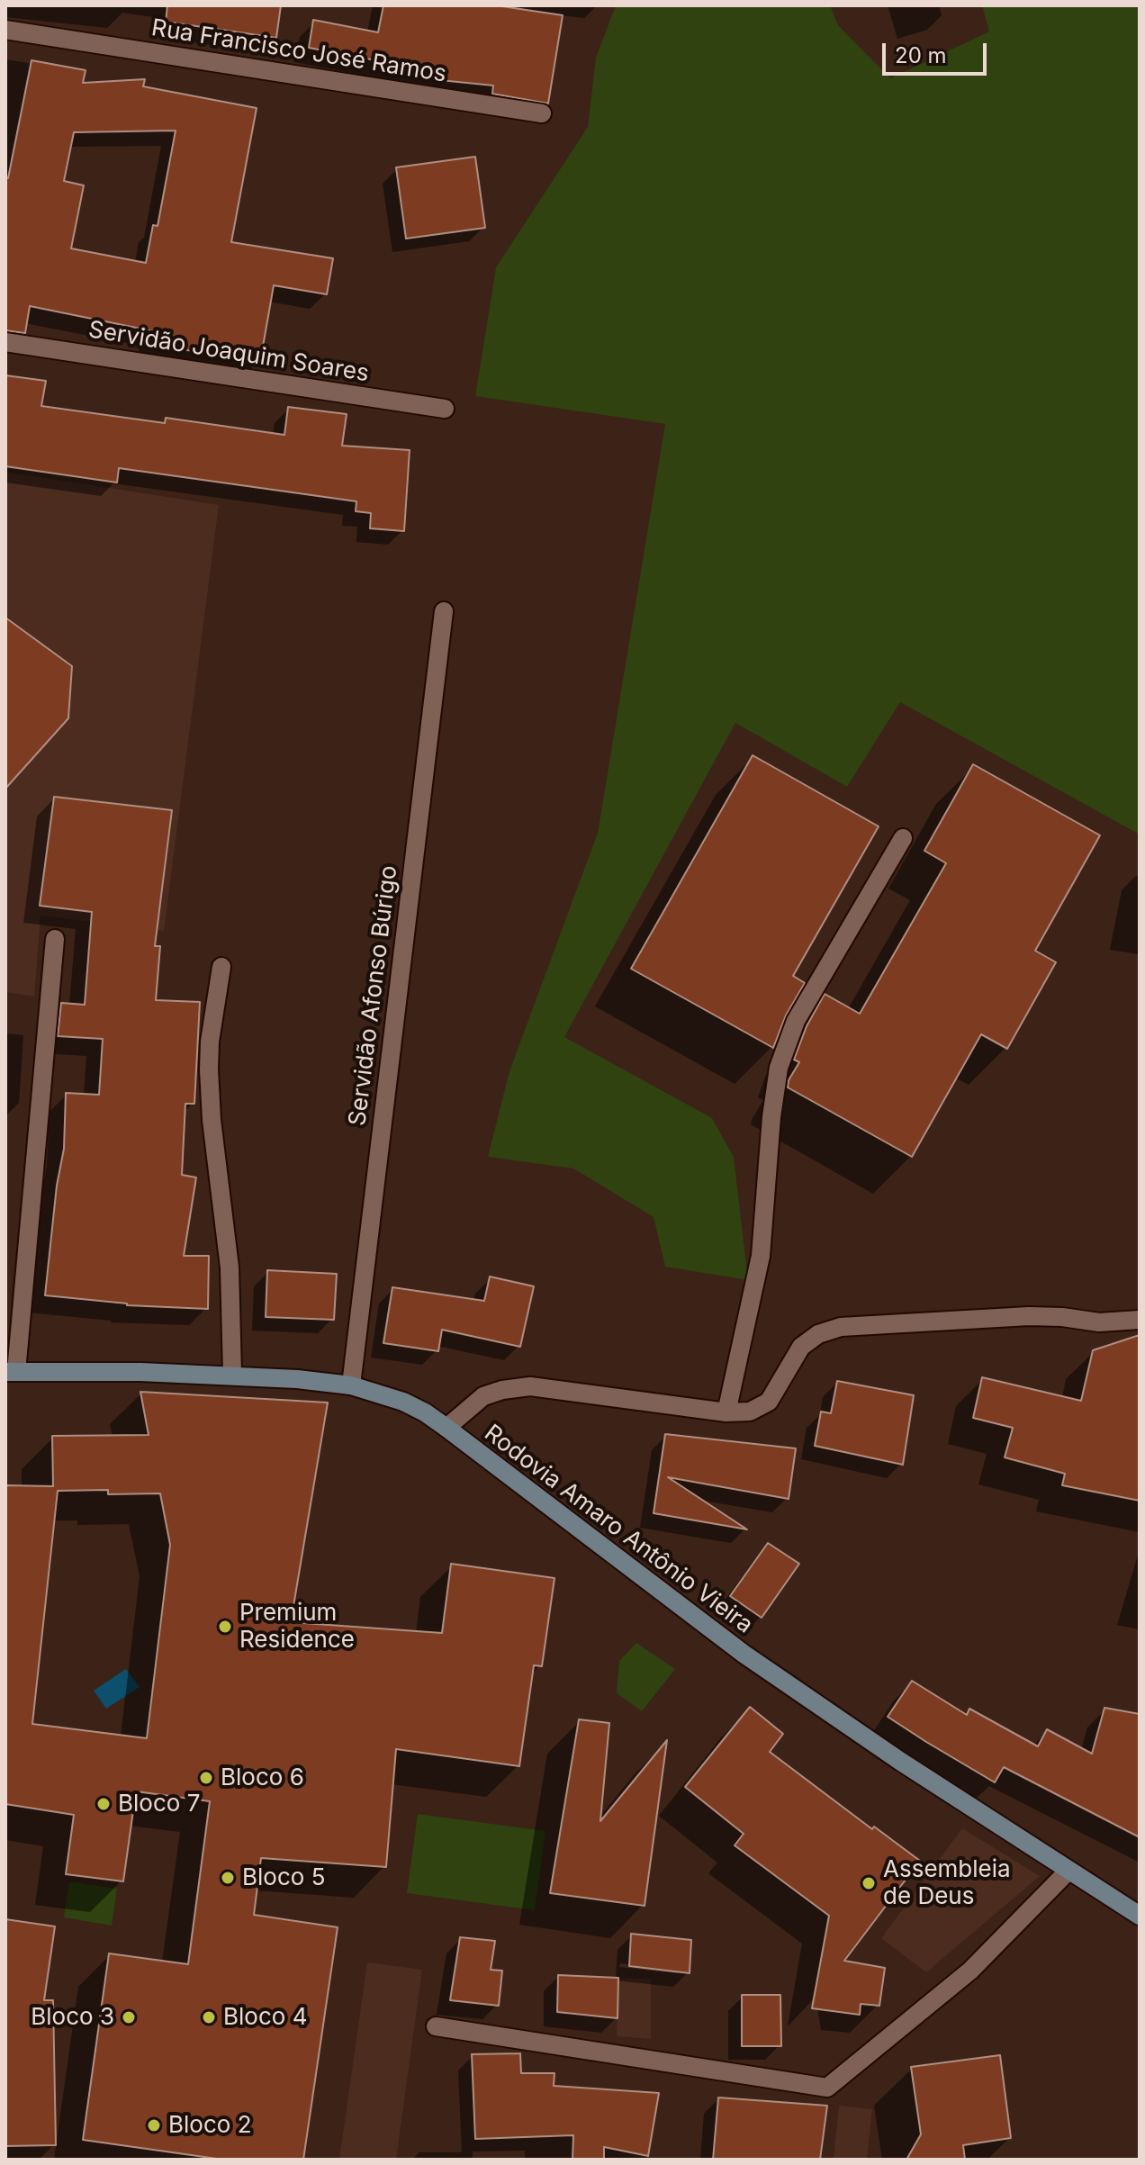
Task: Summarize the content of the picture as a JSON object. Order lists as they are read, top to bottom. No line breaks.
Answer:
{"streets":{"main road":["Rodovia Amaro Antônio Vieira"],"street":["Rua Francisco José Ramos","Servidão Joaquim Soares","Servidão Afonso Búrigo"]},"crossings":[["Servidão Afonso Búrigo","Rodovia Amaro Antônio Vieira"]],"places":["Premium Residence","Bloco 6","Bloco 7","Bloco 5","Assembleia de Deus","Bloco 3","Bloco 4","Bloco 2"],"scale_bar":"20 m"}
